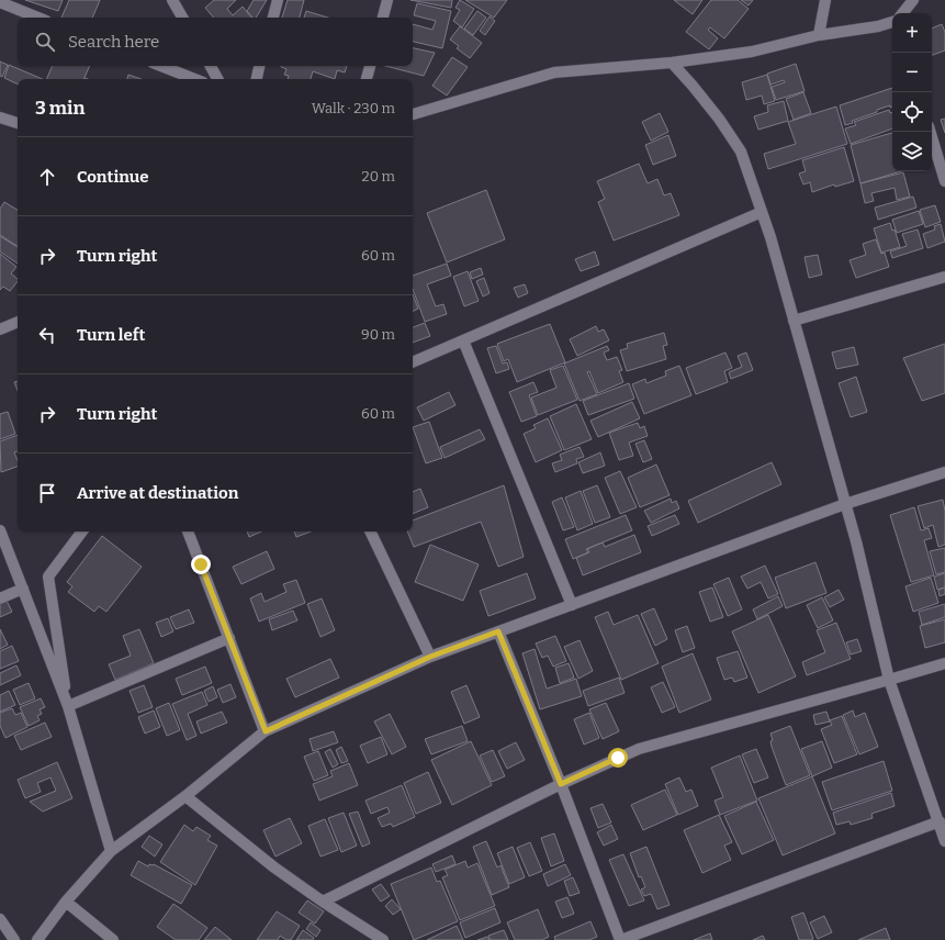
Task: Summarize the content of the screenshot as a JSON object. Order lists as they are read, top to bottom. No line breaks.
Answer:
{"page":{"map_buttons":["+","−"],"search":"Search here","heading":["3 min","Walk · 230 m"],"list":[["Continue","20 m"],["Turn right","60 m"],["Turn left","90 m"],["Turn right","60 m"],"Arrive at destination"]}}
